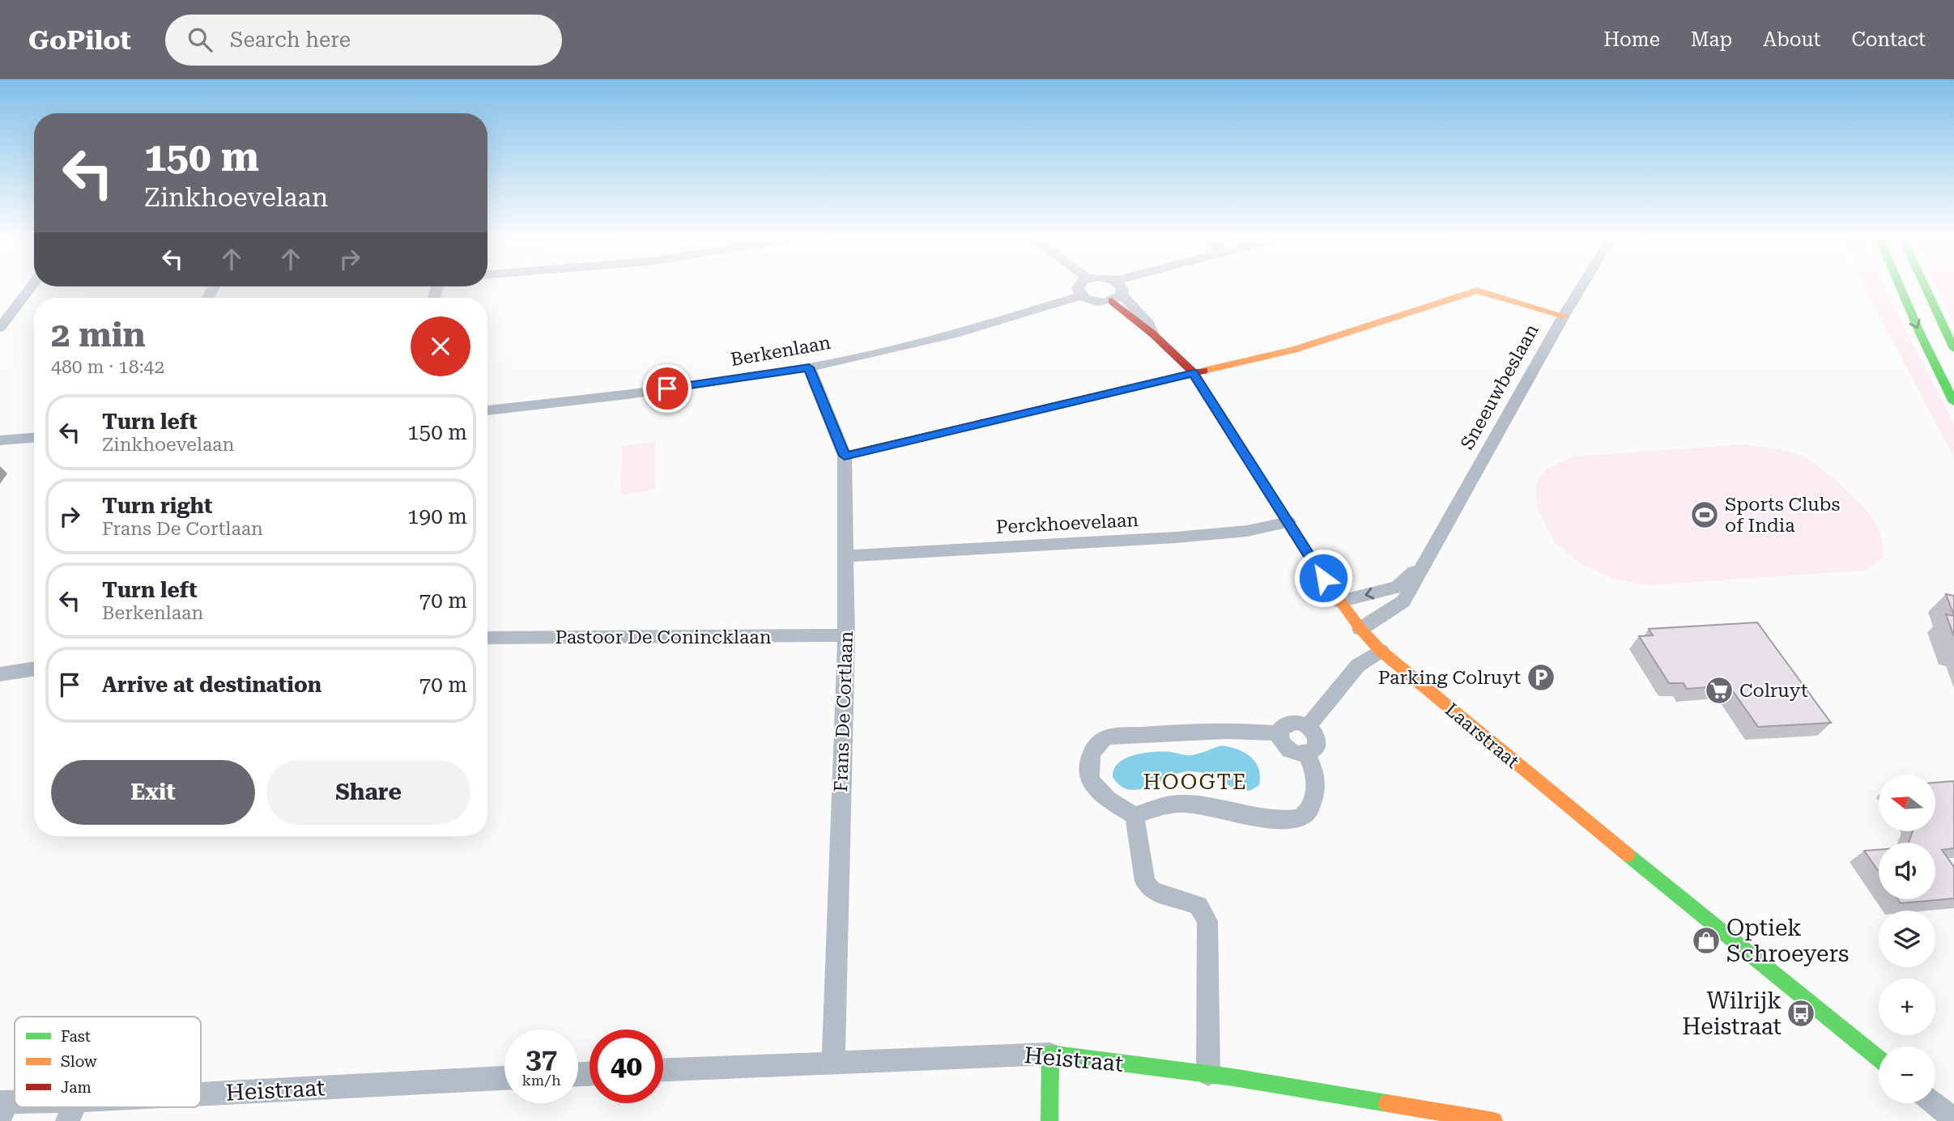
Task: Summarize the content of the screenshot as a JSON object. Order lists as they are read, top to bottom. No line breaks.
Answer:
{"streets":{"main road":["Laarstraat","Heistraat"],"street":["Berkenlaan","Sneeuwbeslaan","Perckhoevelaan","Pastoor De Conincklaan","Frans De Cortlaan"]},"crossings":[["Berkenlaan","Frans De Cortlaan"],["Berkenlaan","Laarstraat"],["Sneeuwbeslaan","Laarstraat"],["Perckhoevelaan","Frans De Cortlaan"],["Perckhoevelaan","Laarstraat"],["Pastoor De Conincklaan","Frans De Cortlaan"],["Frans De Cortlaan","Heistraat"]],"districts":["HOOGTE"],"places":{"sports":["Sports Clubs of India"],"parking":["Parking Colruyt"],"supermarket":["Colruyt"],"shop":["Optiek Schroeyers"],"bus stop":["Wilrijk Heistraat"]},"legend":["Fast","Slow","Jam"],"north":"left","page":{"header":"GoPilot","search":"Search here","nav":["Home","Map","About","Contact"],"turn":["150 m","Zinkhoevelaan"],"heading":["2 min","480 m · 18:42"],"list":[{"name":"Turn left","note":"Zinkhoevelaan","value":"150 m"},{"name":"Turn right","note":"Frans De Cortlaan","value":"190 m"},{"name":"Turn left","note":"Berkenlaan","value":"70 m"},{"name":"Arrive at destination","value":"70 m"}],"buttons":["Exit","Share"],"map_buttons":["+","−"],"speed":"37 km/h","limit":"40"}}
